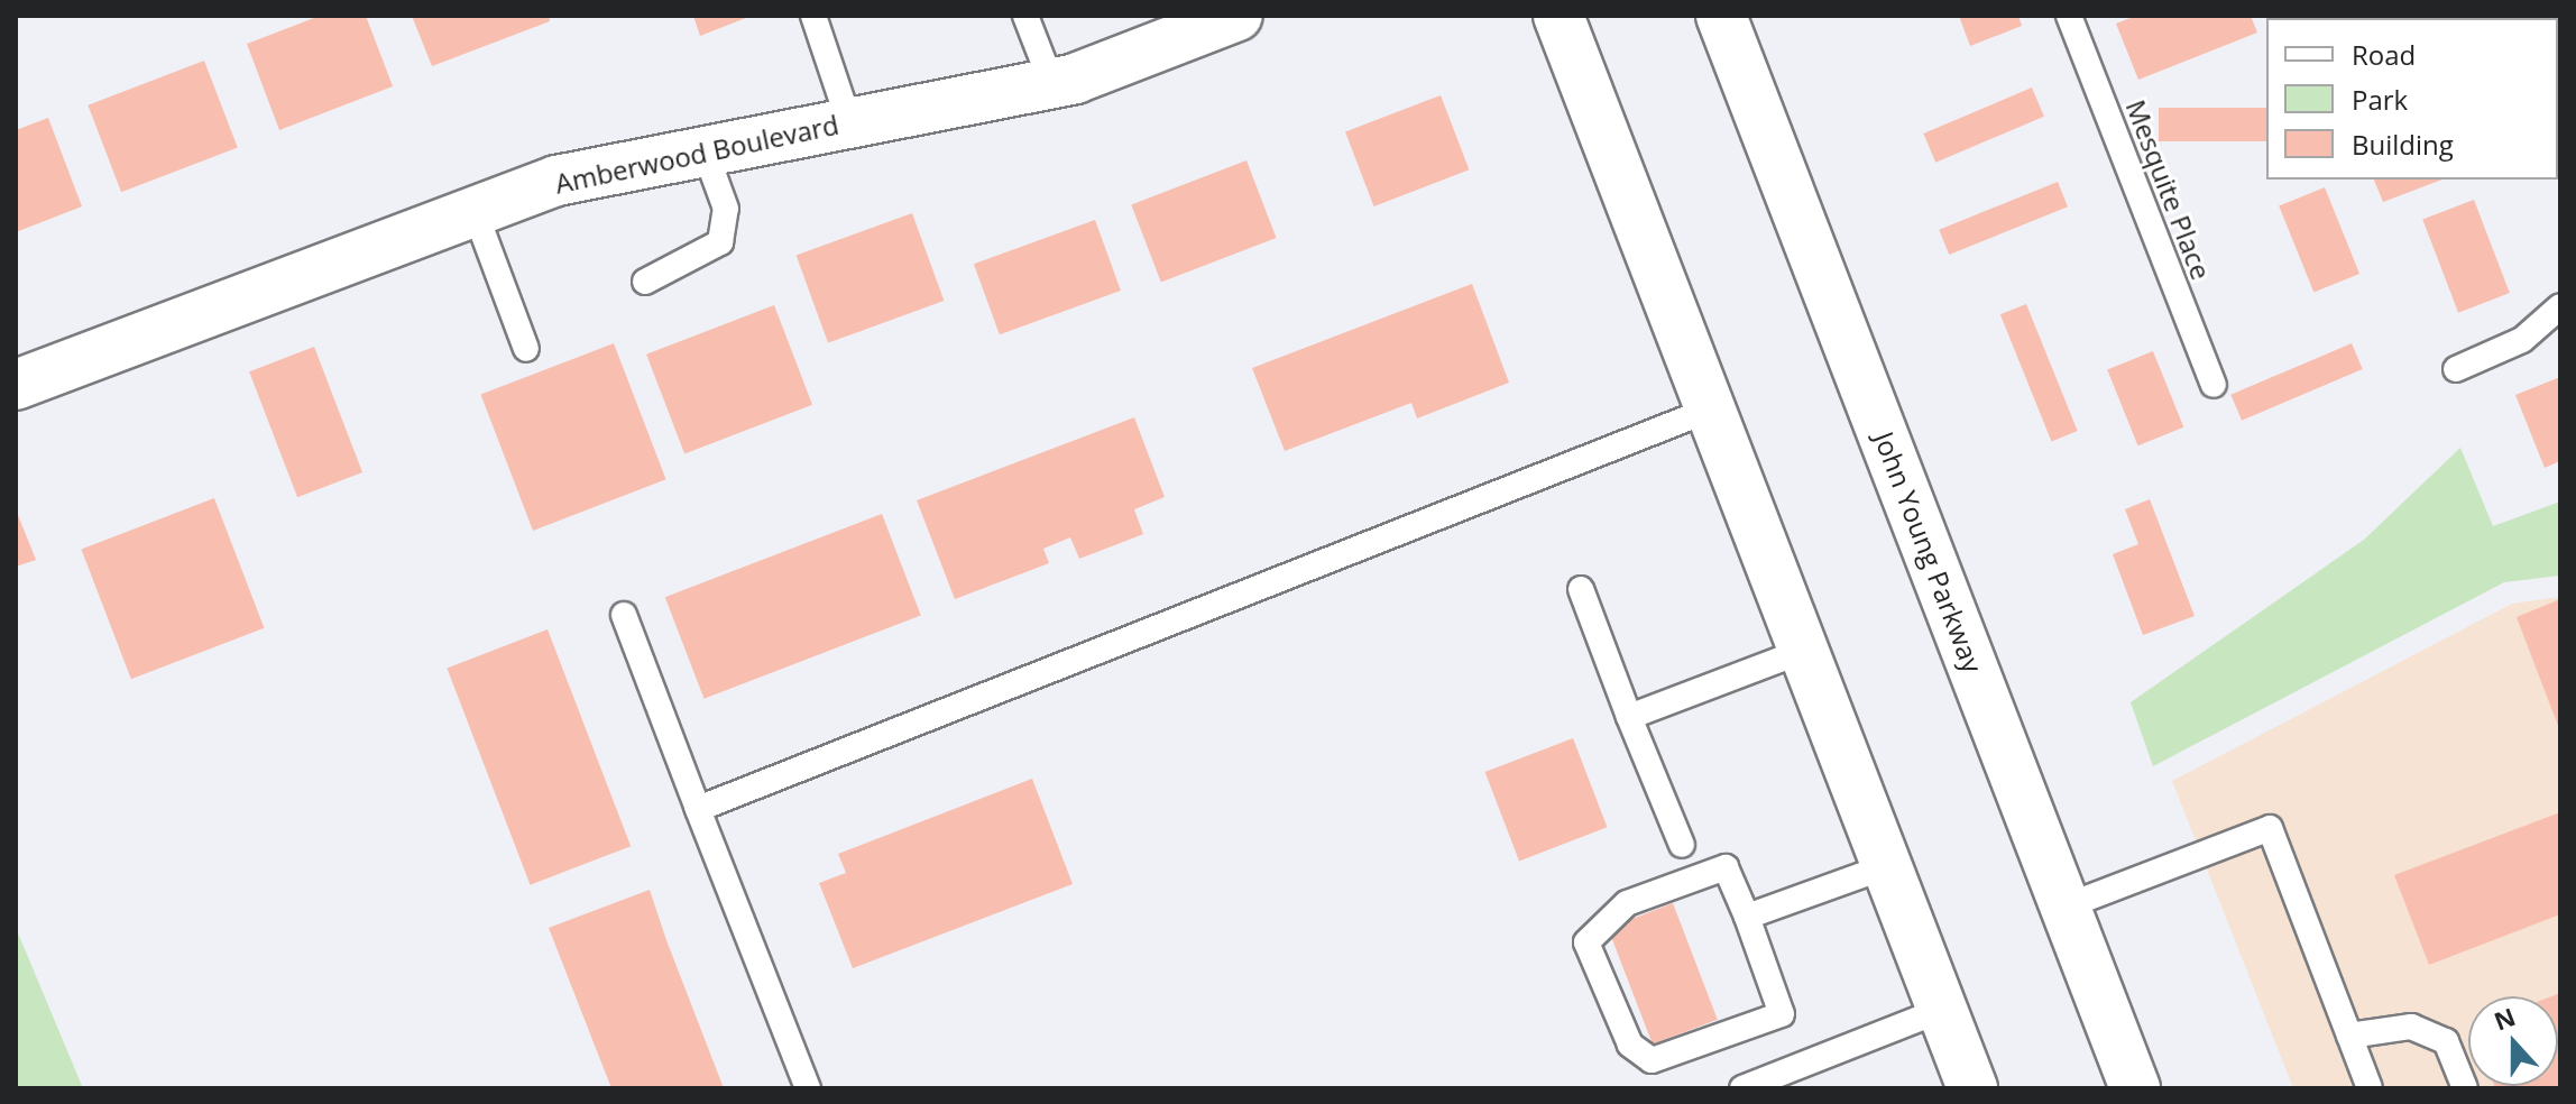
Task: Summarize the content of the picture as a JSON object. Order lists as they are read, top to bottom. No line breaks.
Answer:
{"streets":{"main road":["Amberwood Boulevard","John Young Parkway"],"lane":["Mesquite Place"]},"legend":["Road","Park","Building"],"north":"top"}
